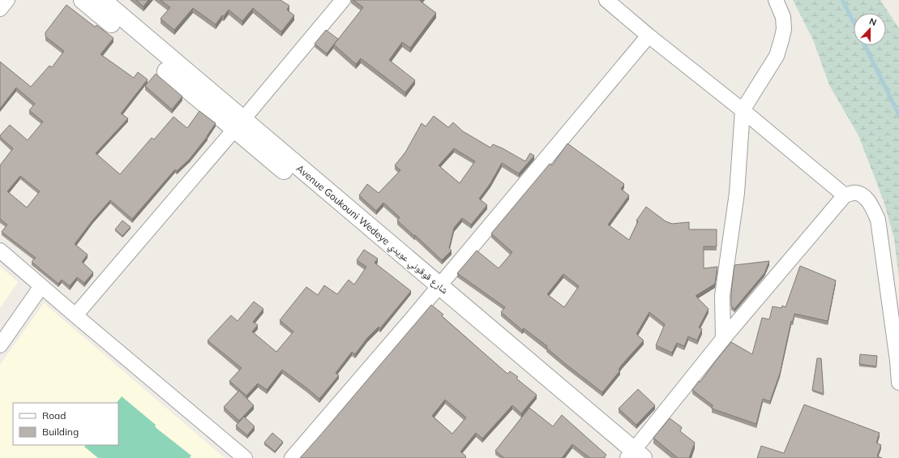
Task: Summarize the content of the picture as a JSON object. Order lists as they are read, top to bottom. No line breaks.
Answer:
{"streets":{"street":["Avenue Goukouni Wedeye شارع قوقوني عويدي"]},"legend":["Road","Building"],"north":"top"}
